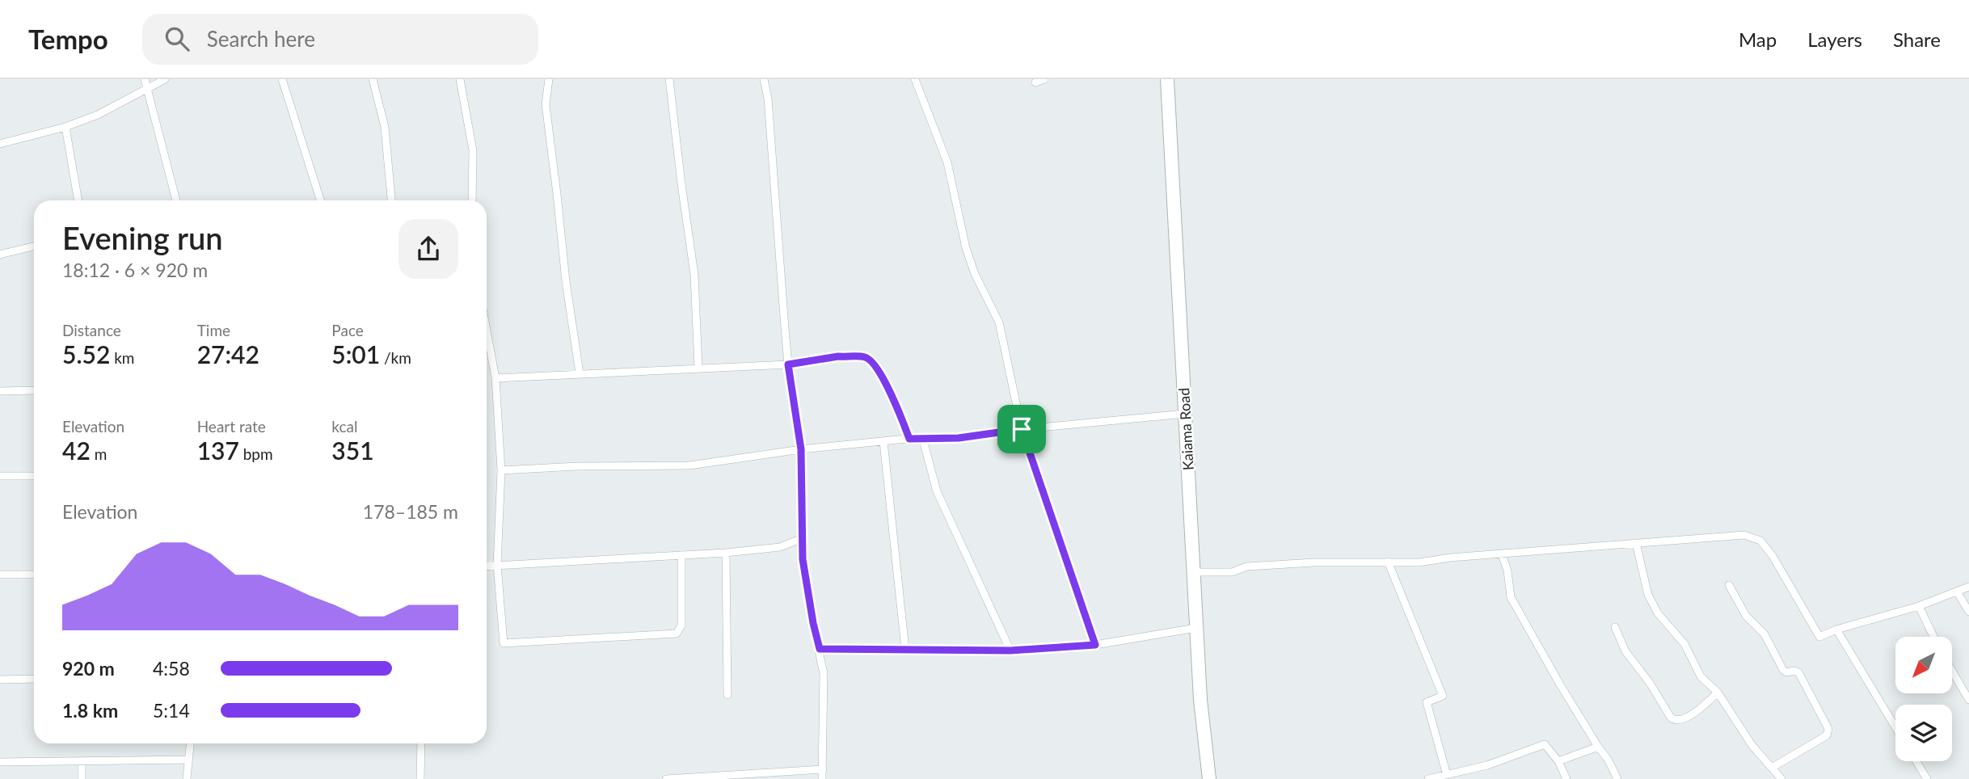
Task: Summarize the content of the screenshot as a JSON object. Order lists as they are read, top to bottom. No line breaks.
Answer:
{"streets":{"highway":["Kaiama Road"]},"north":"bottom left","page":{"header":"Tempo","search":"Search here","nav":["Map","Layers","Share"],"heading":["Evening run","18:12 · 6 × 920 m"],"stats":[["Distance","5.52 km"],["Time","27:42"],["Pace","5:01 /km"],["Elevation","42 m"],["Heart rate","137 bpm"],["kcal","351"]],"chart":["Elevation","178–185 m"],"list":[{"name":"920 m","note":"4:58"},{"name":"1.8 km","note":"5:14"}]}}
